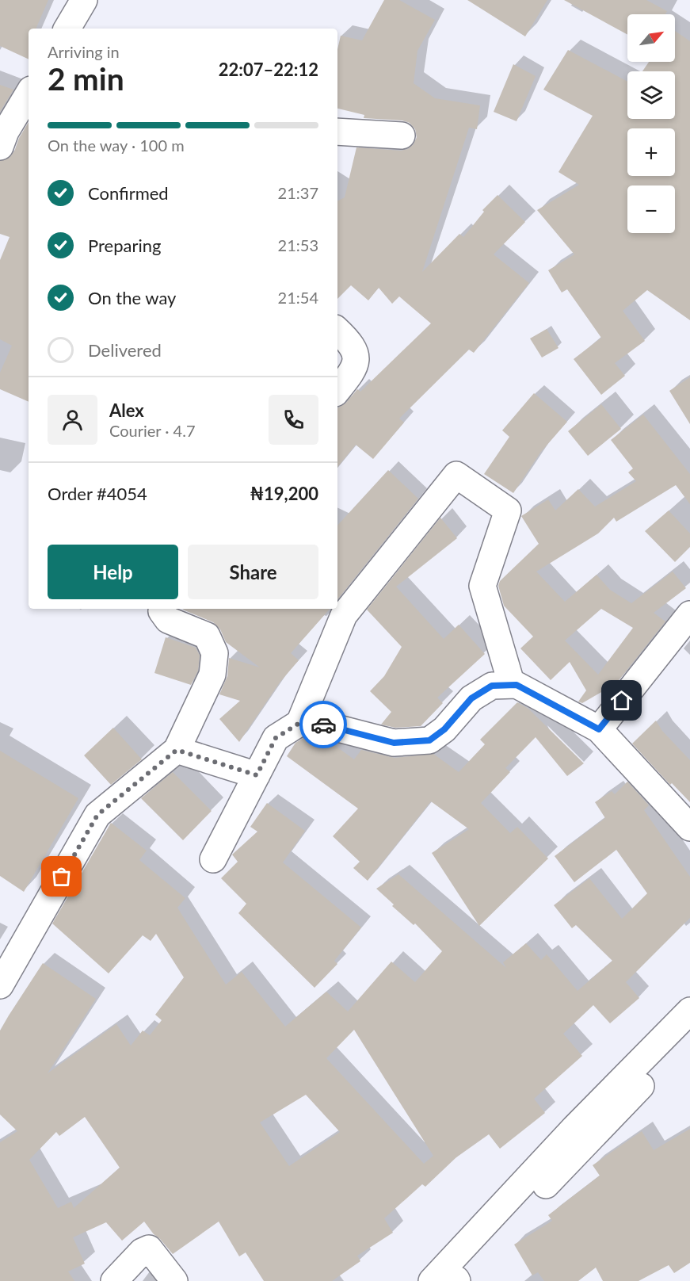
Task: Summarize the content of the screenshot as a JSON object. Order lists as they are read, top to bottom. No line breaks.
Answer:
{"north":"top right","page":{"map_buttons":["+","−"],"heading":["2 min","Arriving in","22:07–22:12"],"panel":["Alex","Courier · 4.7","Order #4054","₦19,200"],"bar":"On the way · 100 m","list":[["Confirmed","21:37"],["Preparing","21:53"],["On the way","21:54"],"Delivered"],"buttons":["Help","Share"]}}
